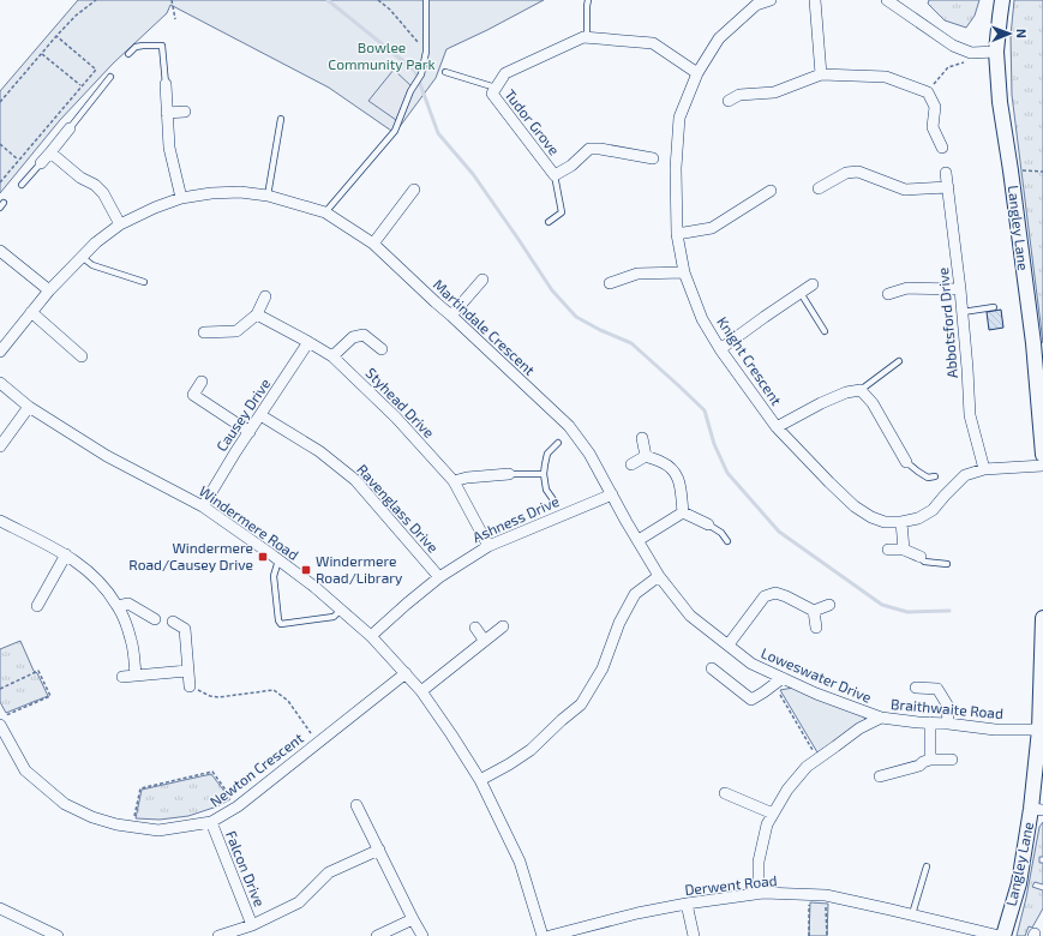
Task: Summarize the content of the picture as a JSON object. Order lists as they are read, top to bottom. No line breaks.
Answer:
{"streets":{"street":["Tudor Grove","Langley Lane","Abbotsford Drive","Martindale Crescent","Knight Crescent","Styhead Drive","Causey Drive","Ravenglass Drive","Ashness Drive","Windermere Road","Loweswater Drive","Braithwaite Road","Newton Crescent","Falcon Drive","Derwent Road"]},"crossings":[["Tudor Grove","Knight Crescent"],["Langley Lane","Braithwaite Road"],["Langley Lane","Derwent Road"],["Abbotsford Drive","Knight Crescent"],["Martindale Crescent","Ashness Drive"],["Martindale Crescent","Loweswater Drive"],["Styhead Drive","Causey Drive"],["Styhead Drive","Ashness Drive"],["Causey Drive","Ravenglass Drive"],["Causey Drive","Windermere Road"],["Ravenglass Drive","Ashness Drive"],["Ashness Drive","Windermere Road"],["Windermere Road","Newton Crescent"],["Loweswater Drive","Braithwaite Road"],["Braithwaite Road","Derwent Road"],["Newton Crescent","Falcon Drive"]],"parks":["Bowlee Community Park"],"places":{"transit":["Windermere Road/Causey Drive","Windermere Road/Library"]},"north":"right"}
